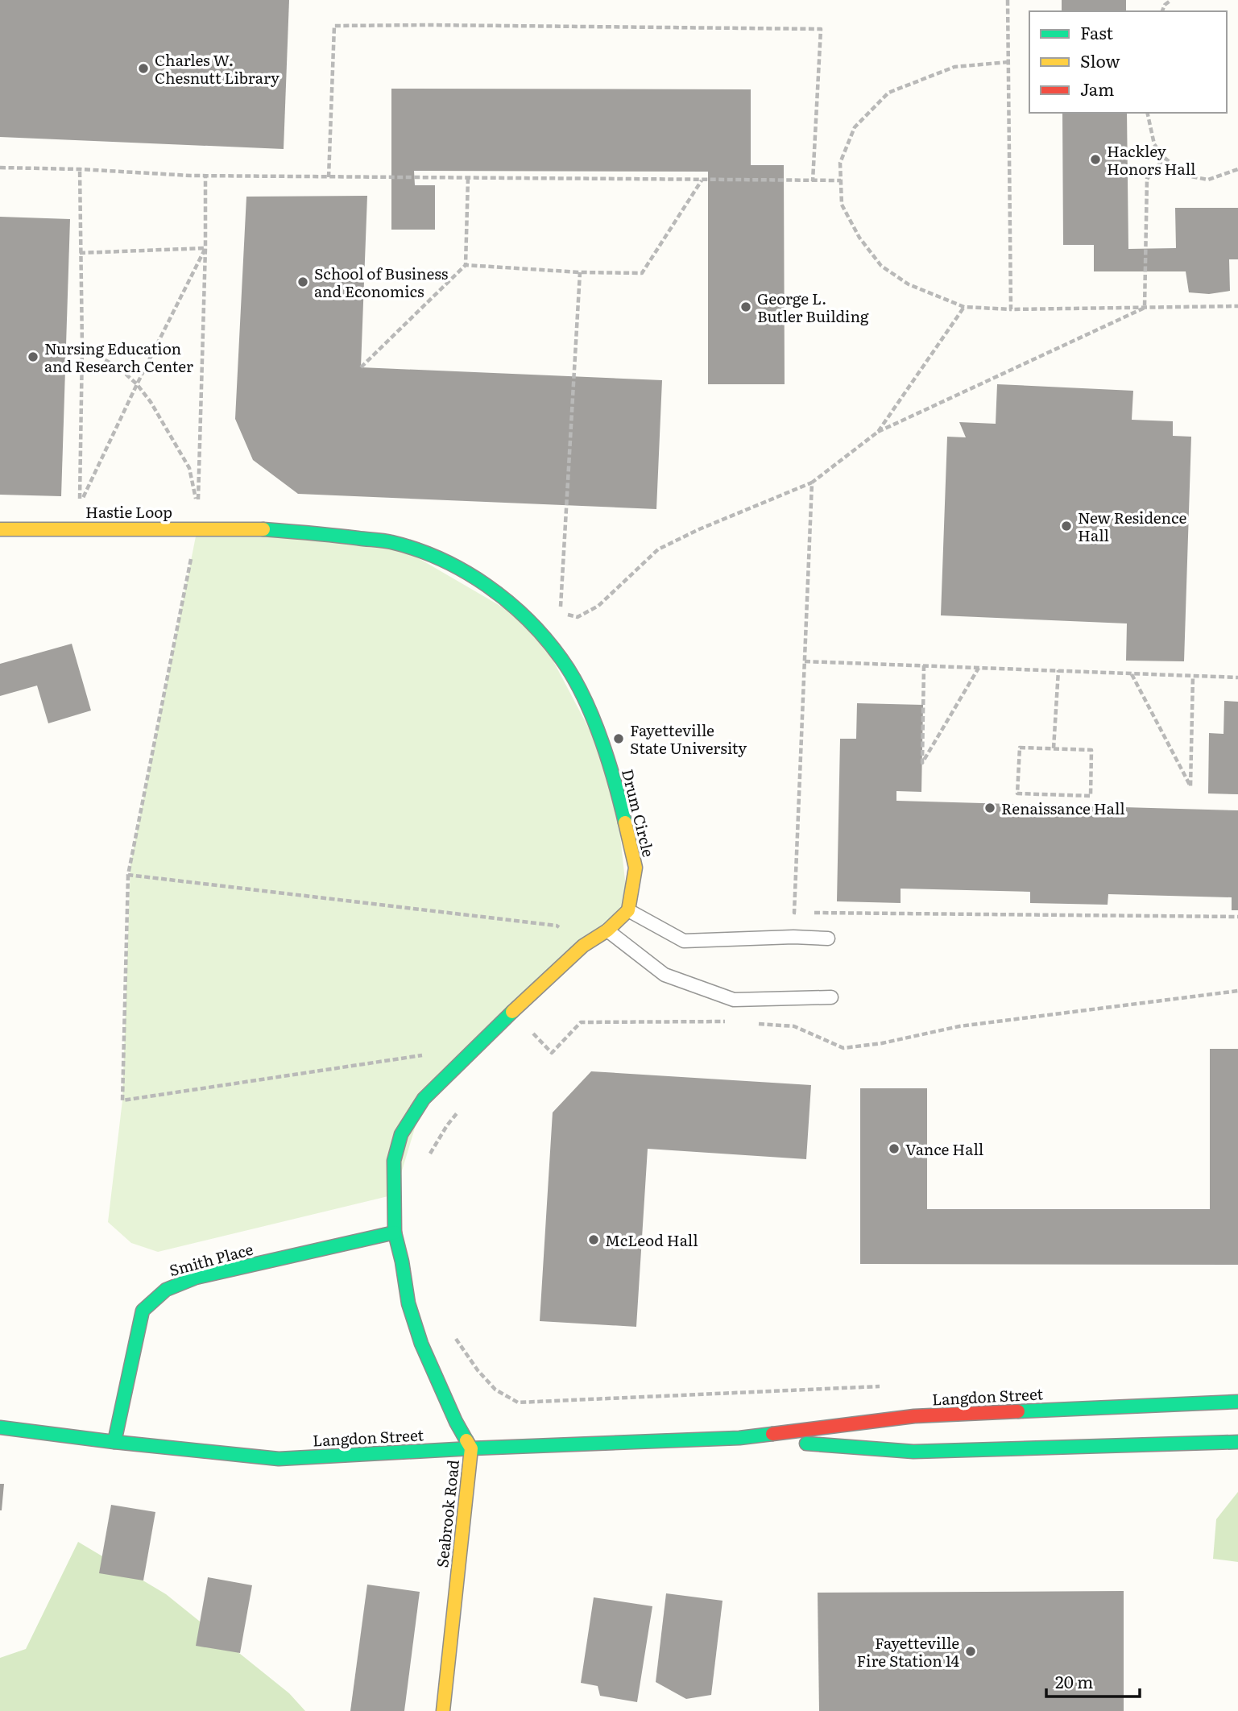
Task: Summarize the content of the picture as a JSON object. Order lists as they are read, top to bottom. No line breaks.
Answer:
{"streets":{"street":["Hastie Loop","Drum Circle","Smith Place","Langdon Street","Seabrook Road"]},"crossings":[["Hastie Loop","Drum Circle"],["Smith Place","Langdon Street"],["Smith Place","Seabrook Road"],["Langdon Street","Seabrook Road"]],"places":["Charles W. Chesnutt Library","Hackley Honors Hall","School of Business and Economics","George L. Butler Building","Nursing Education and Research Center","New Residence Hall","Fayetteville State University","Renaissance Hall","Vance Hall","McLeod Hall","Fayetteville Fire Station 14"],"legend":["Fast","Slow","Jam"],"scale_bar":"20 m"}
